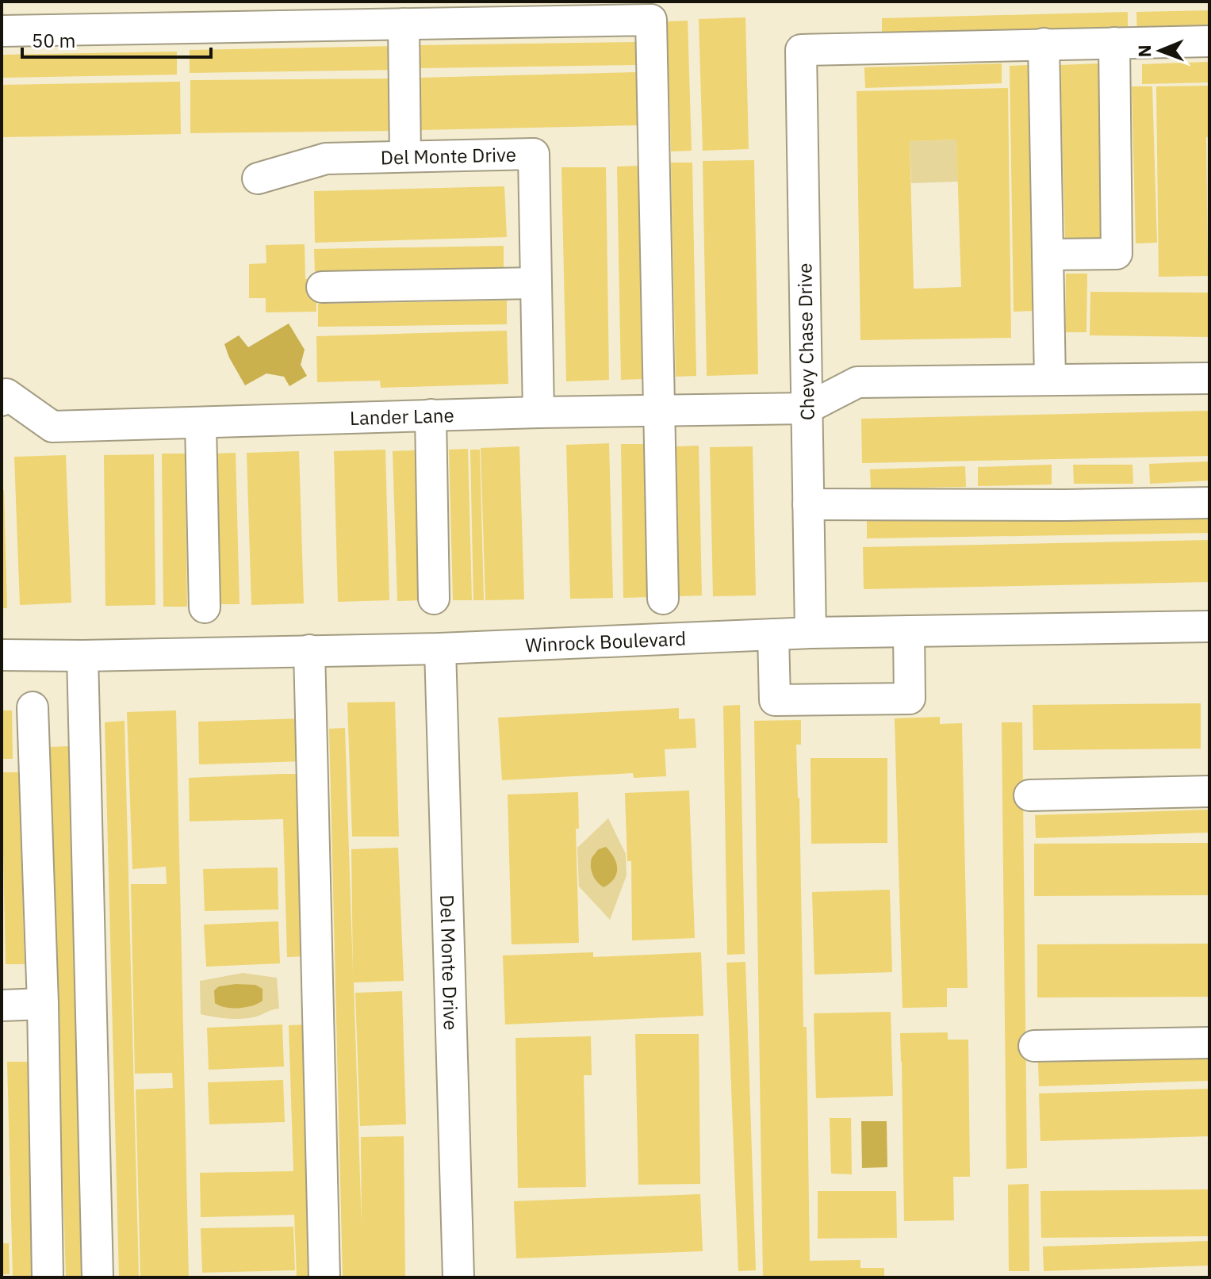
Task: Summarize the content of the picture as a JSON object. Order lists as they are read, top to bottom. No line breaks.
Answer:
{"streets":{"street":["Del Monte Drive","Chevy Chase Drive","Lander Lane","Winrock Boulevard"]},"crossings":[["Del Monte Drive","Lander Lane"],["Del Monte Drive","Winrock Boulevard"],["Chevy Chase Drive","Lander Lane"],["Chevy Chase Drive","Winrock Boulevard"]],"scale_bar":"50 m","north":"left"}
